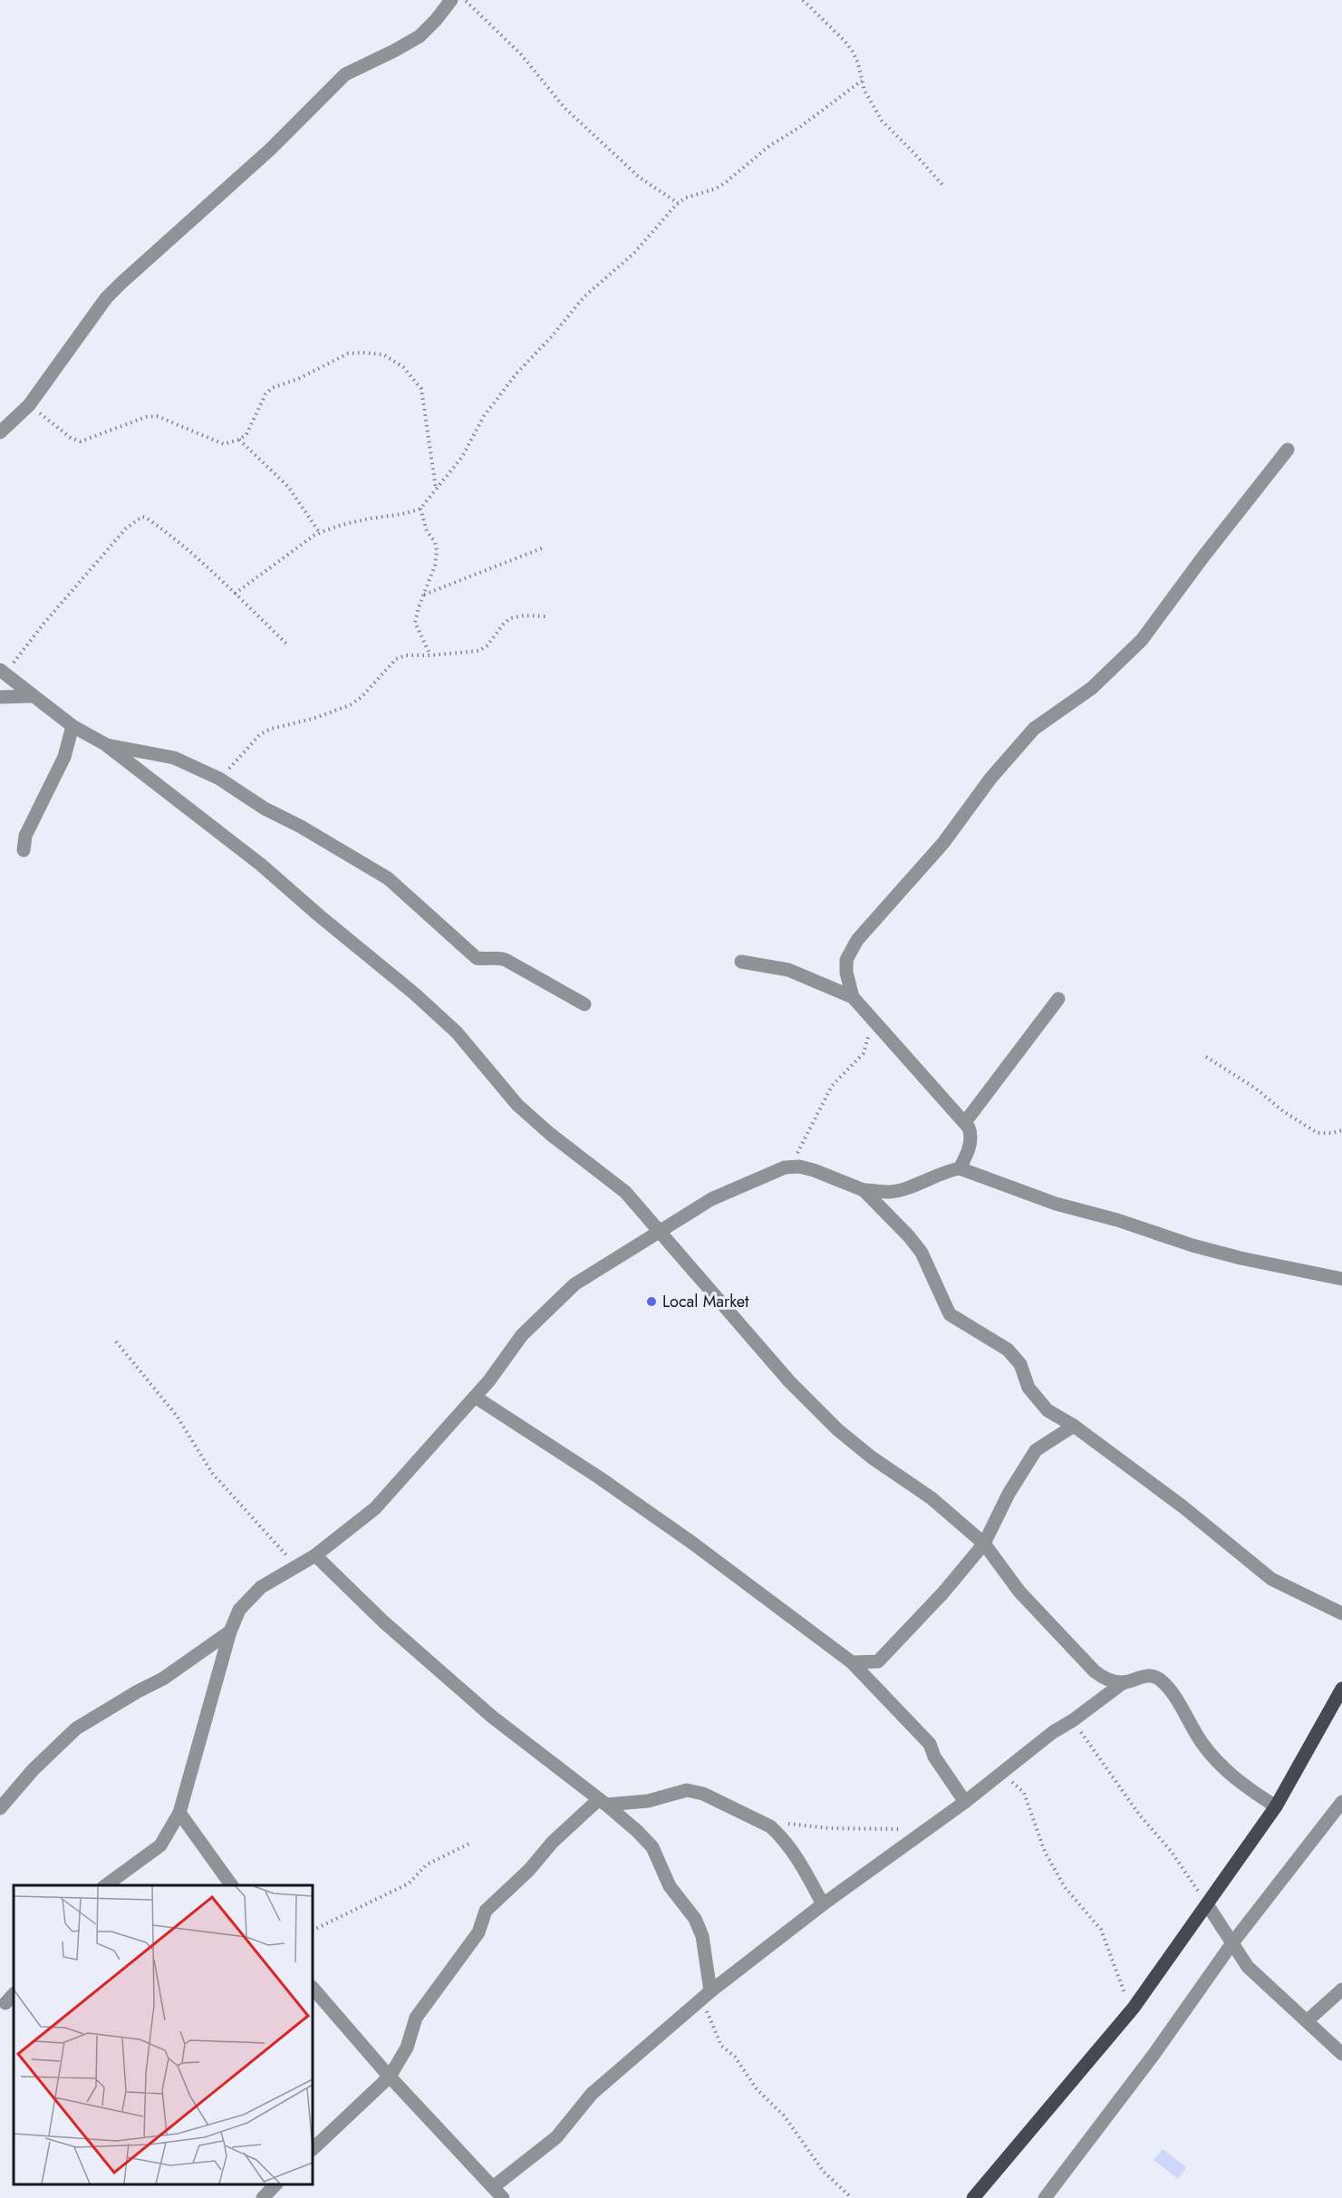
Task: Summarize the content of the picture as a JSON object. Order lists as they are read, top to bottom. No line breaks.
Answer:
{"places":["Local Market"]}
